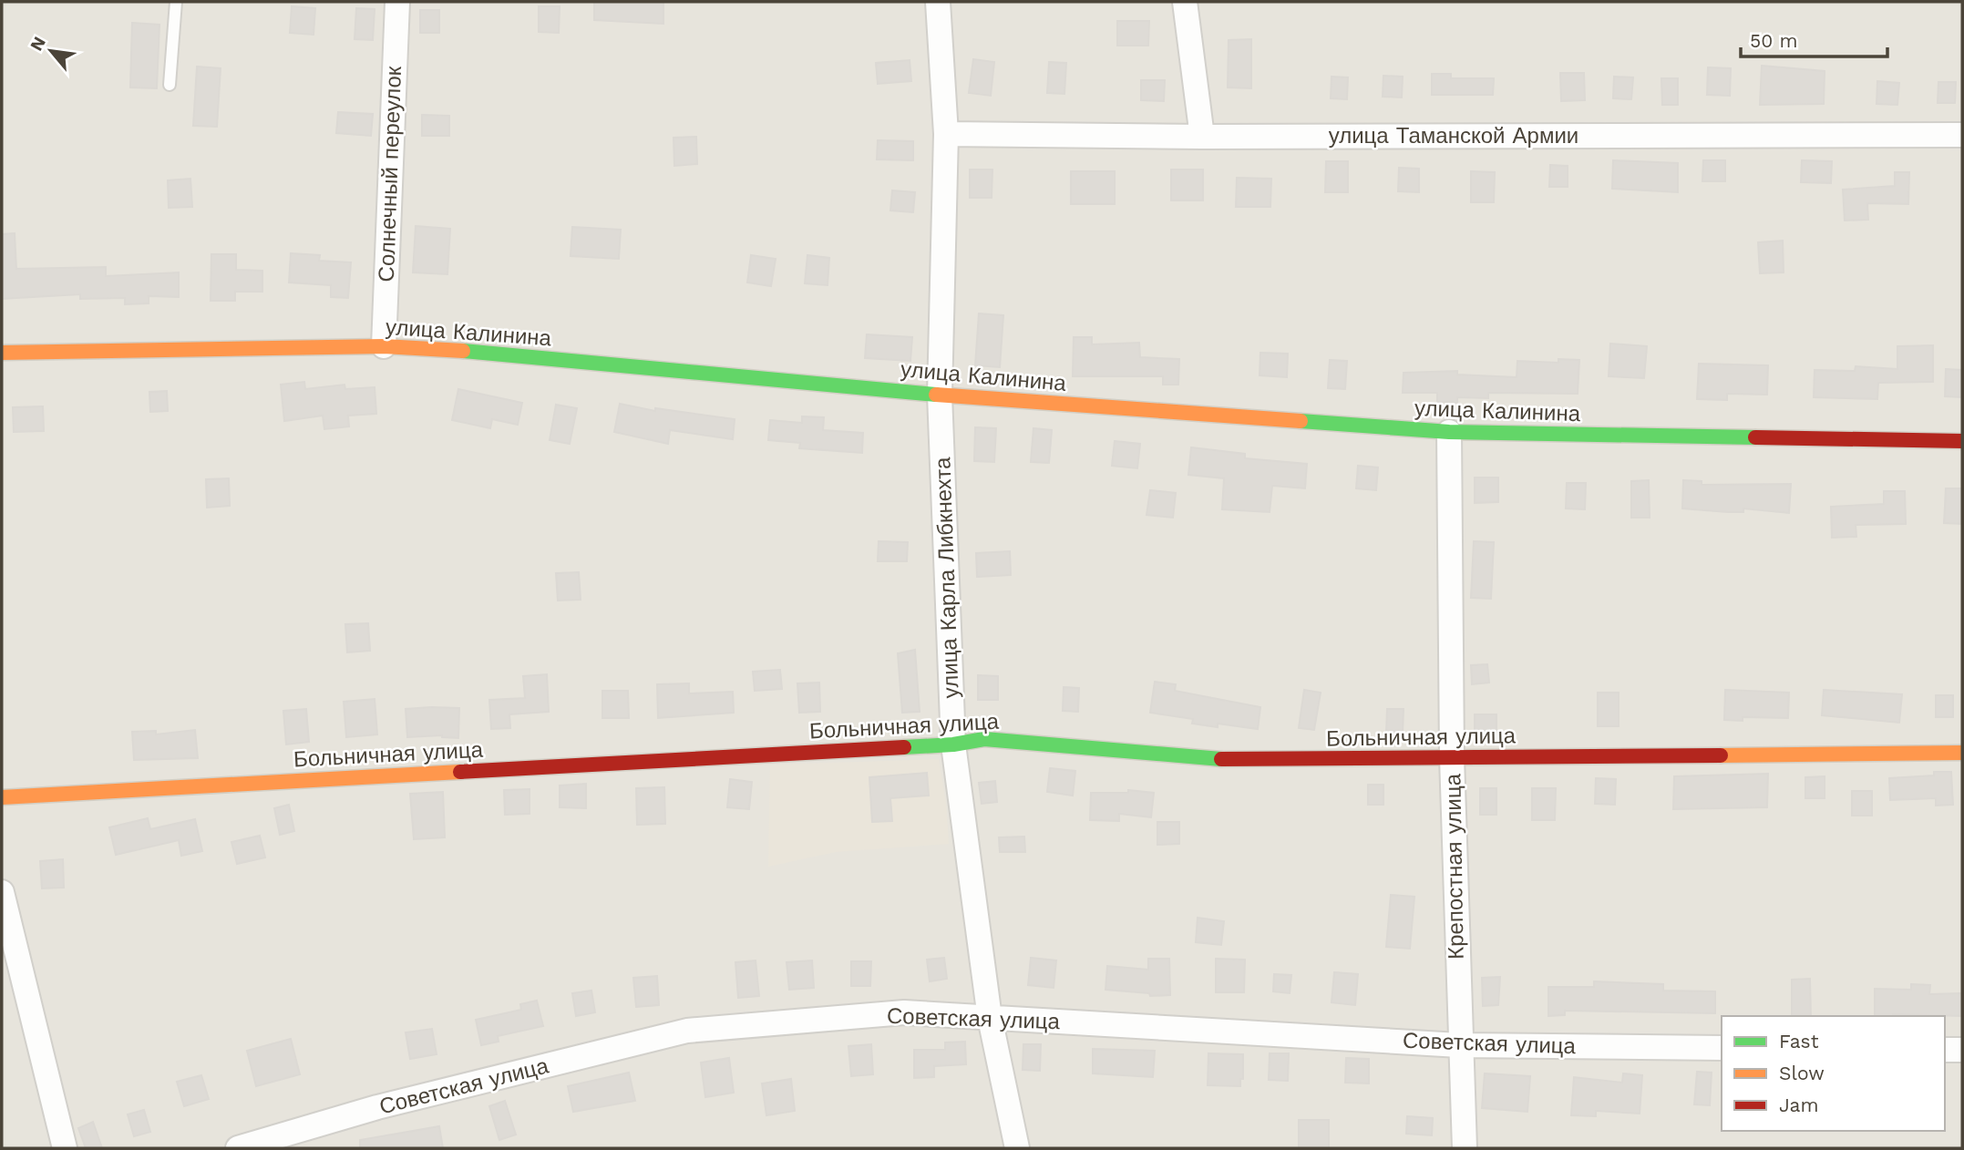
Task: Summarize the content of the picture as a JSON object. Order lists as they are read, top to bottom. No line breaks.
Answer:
{"streets":{"street":["улица Таманской Армии","Солнечный переулок","улица Калинина","улица Карла Либкнехта","Больничная улица","Крепостная улица","Советская улица"]},"crossings":[["улица Таманской Армии","улица Карла Либкнехта"],["Солнечный переулок","улица Калинина"],["улица Калинина","улица Карла Либкнехта"],["улица Калинина","Крепостная улица"],["улица Карла Либкнехта","Больничная улица"],["улица Карла Либкнехта","Советская улица"],["Больничная улица","Крепостная улица"],["Крепостная улица","Советская улица"]],"legend":["Fast","Slow","Jam"],"scale_bar":"50 m","north":"top left"}
